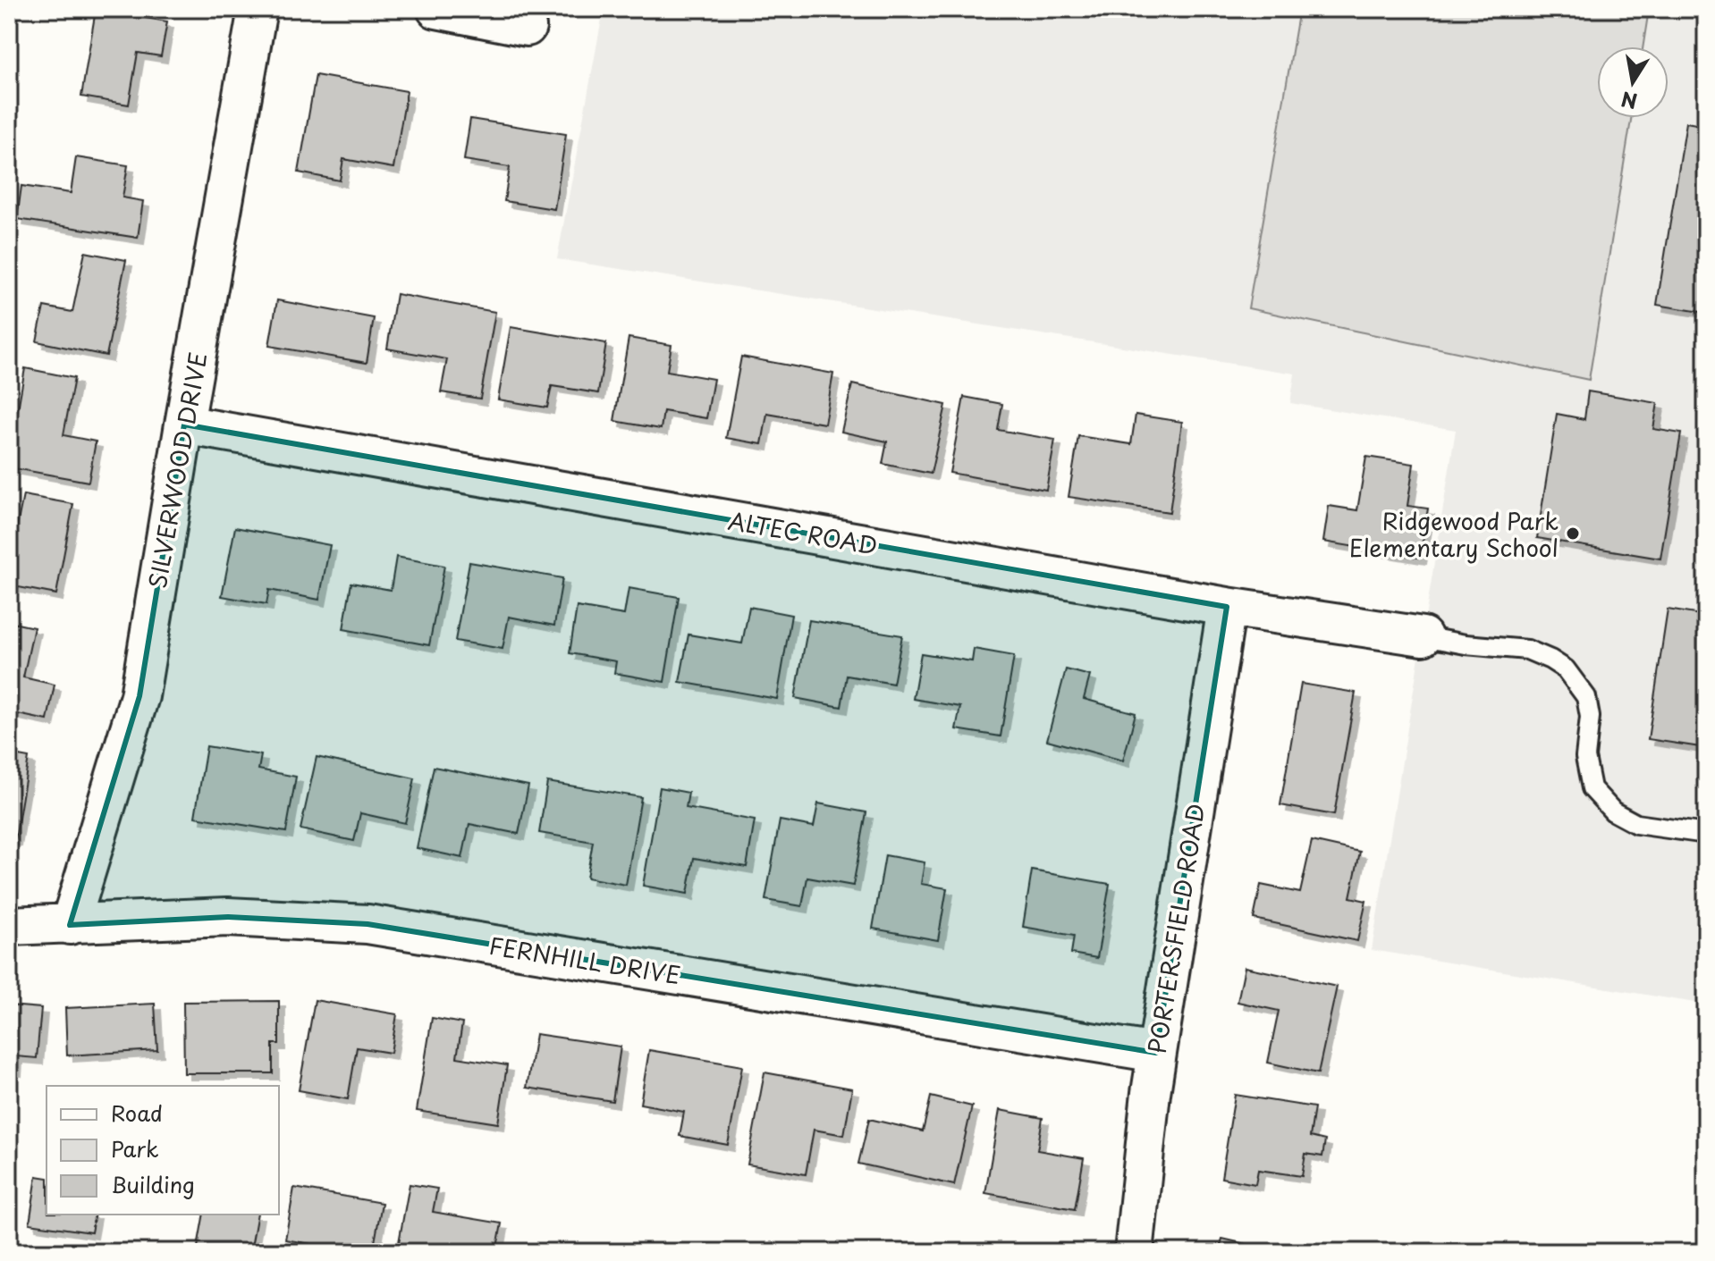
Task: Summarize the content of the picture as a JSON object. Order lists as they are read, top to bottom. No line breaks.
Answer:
{"streets":{"street":["SILVERWOOD DRIVE","ALTEC ROAD","PORTERSFIELD ROAD","FERNHILL DRIVE"]},"crossings":[["SILVERWOOD DRIVE","ALTEC ROAD"],["SILVERWOOD DRIVE","FERNHILL DRIVE"],["ALTEC ROAD","PORTERSFIELD ROAD"],["PORTERSFIELD ROAD","FERNHILL DRIVE"]],"places":["Ridgewood Park Elementary School"],"legend":["Road","Park","Building"],"north":"bottom"}
